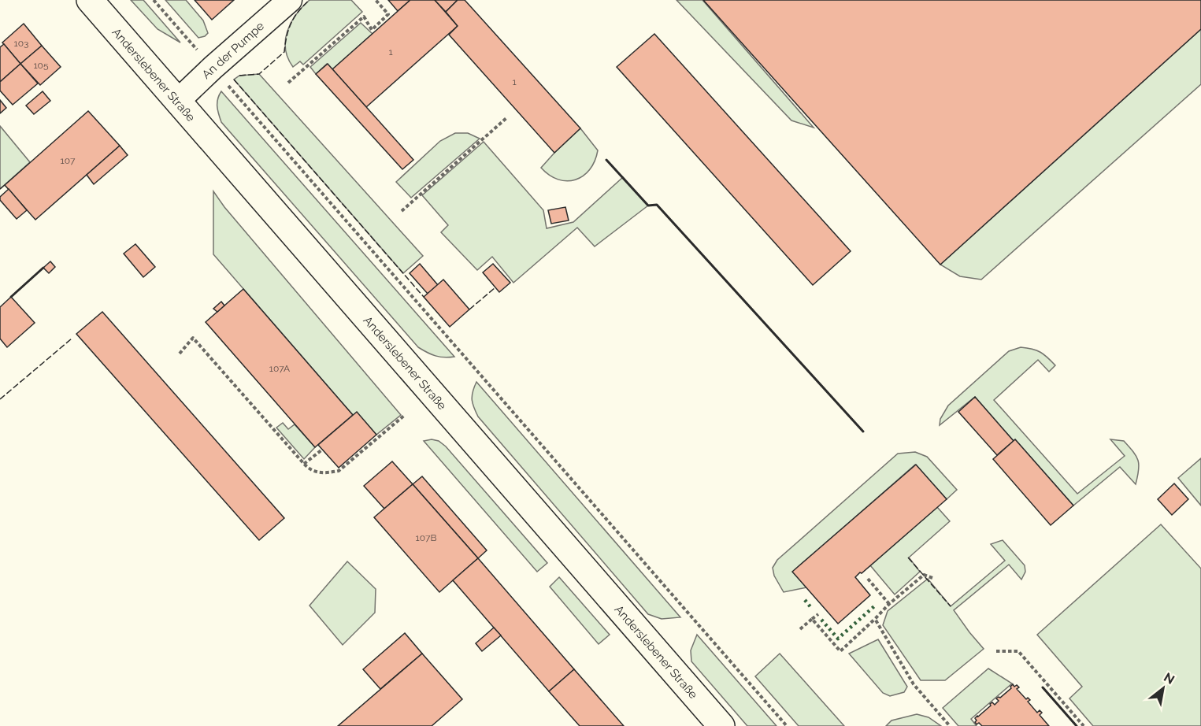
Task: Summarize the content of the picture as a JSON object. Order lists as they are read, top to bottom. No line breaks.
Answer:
{"streets":{"main road":["Anderslebener Straße"],"street":["An der Pumpe"]},"crossings":[["An der Pumpe","Anderslebener Straße"]],"house_numbers":["103","1","105","1","107","107A","107B"],"north":"top right"}
